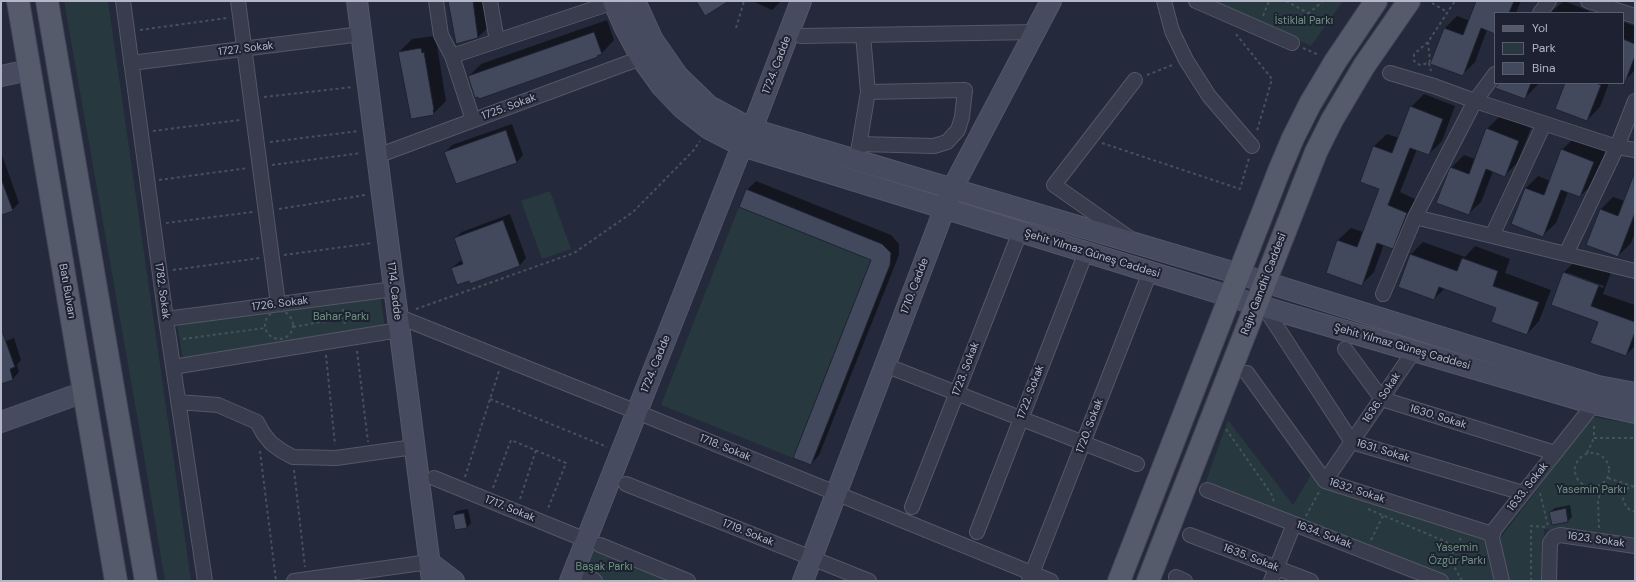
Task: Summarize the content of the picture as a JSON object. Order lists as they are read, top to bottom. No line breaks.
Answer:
{"streets":{"main road":["1724. Cadde","Şehit Yılmaz Güneş Caddesi","Rajiv Gandhi Caddesi","1710. Cadde","Batı Bulvarı","1714. Cadde"],"street":["1727. Sokak","1725. Sokak","1782. Sokak","1726. Sokak","1723. Sokak","1722. Sokak","1636. Sokak","1630. Sokak","1720. Sokak","1718. Sokak","1631. Sokak","1633. Sokak","1632. Sokak","1717. Sokak","1719. Sokak","1634. Sokak","1623. Sokak","1635. Sokak"]},"crossings":[["1727. Sokak","1782. Sokak"],["1727. Sokak","1714. Cadde"],["1724. Cadde","Şehit Yılmaz Güneş Caddesi"],["1724. Cadde","1718. Sokak"],["1724. Cadde","1717. Sokak"],["1725. Sokak","Şehit Yılmaz Güneş Caddesi"],["1725. Sokak","1714. Cadde"],["Şehit Yılmaz Güneş Caddesi","Rajiv Gandhi Caddesi"],["Şehit Yılmaz Güneş Caddesi","1710. Cadde"],["Şehit Yılmaz Güneş Caddesi","1723. Sokak"],["Şehit Yılmaz Güneş Caddesi","1722. Sokak"],["Şehit Yılmaz Güneş Caddesi","1636. Sokak"],["Şehit Yılmaz Güneş Caddesi","1720. Sokak"],["Şehit Yılmaz Güneş Caddesi","1631. Sokak"],["Şehit Yılmaz Güneş Caddesi","1633. Sokak"],["Rajiv Gandhi Caddesi","1631. Sokak"],["1710. Cadde","1718. Sokak"],["1710. Cadde","1719. Sokak"],["1782. Sokak","1726. Sokak"],["1714. Cadde","1726. Sokak"],["1714. Cadde","1718. Sokak"],["1636. Sokak","1630. Sokak"],["1636. Sokak","1631. Sokak"],["1636. Sokak","1632. Sokak"],["1630. Sokak","1633. Sokak"],["1720. Sokak","1718. Sokak"],["1631. Sokak","1633. Sokak"],["1633. Sokak","1632. Sokak"]],"parks":["İstiklal Parkı","Bahar Parkı","Yasemin Parkı","Yasemin Özgür Parkı","Başak Parkı"],"legend":["Yol","Park","Bina"]}
